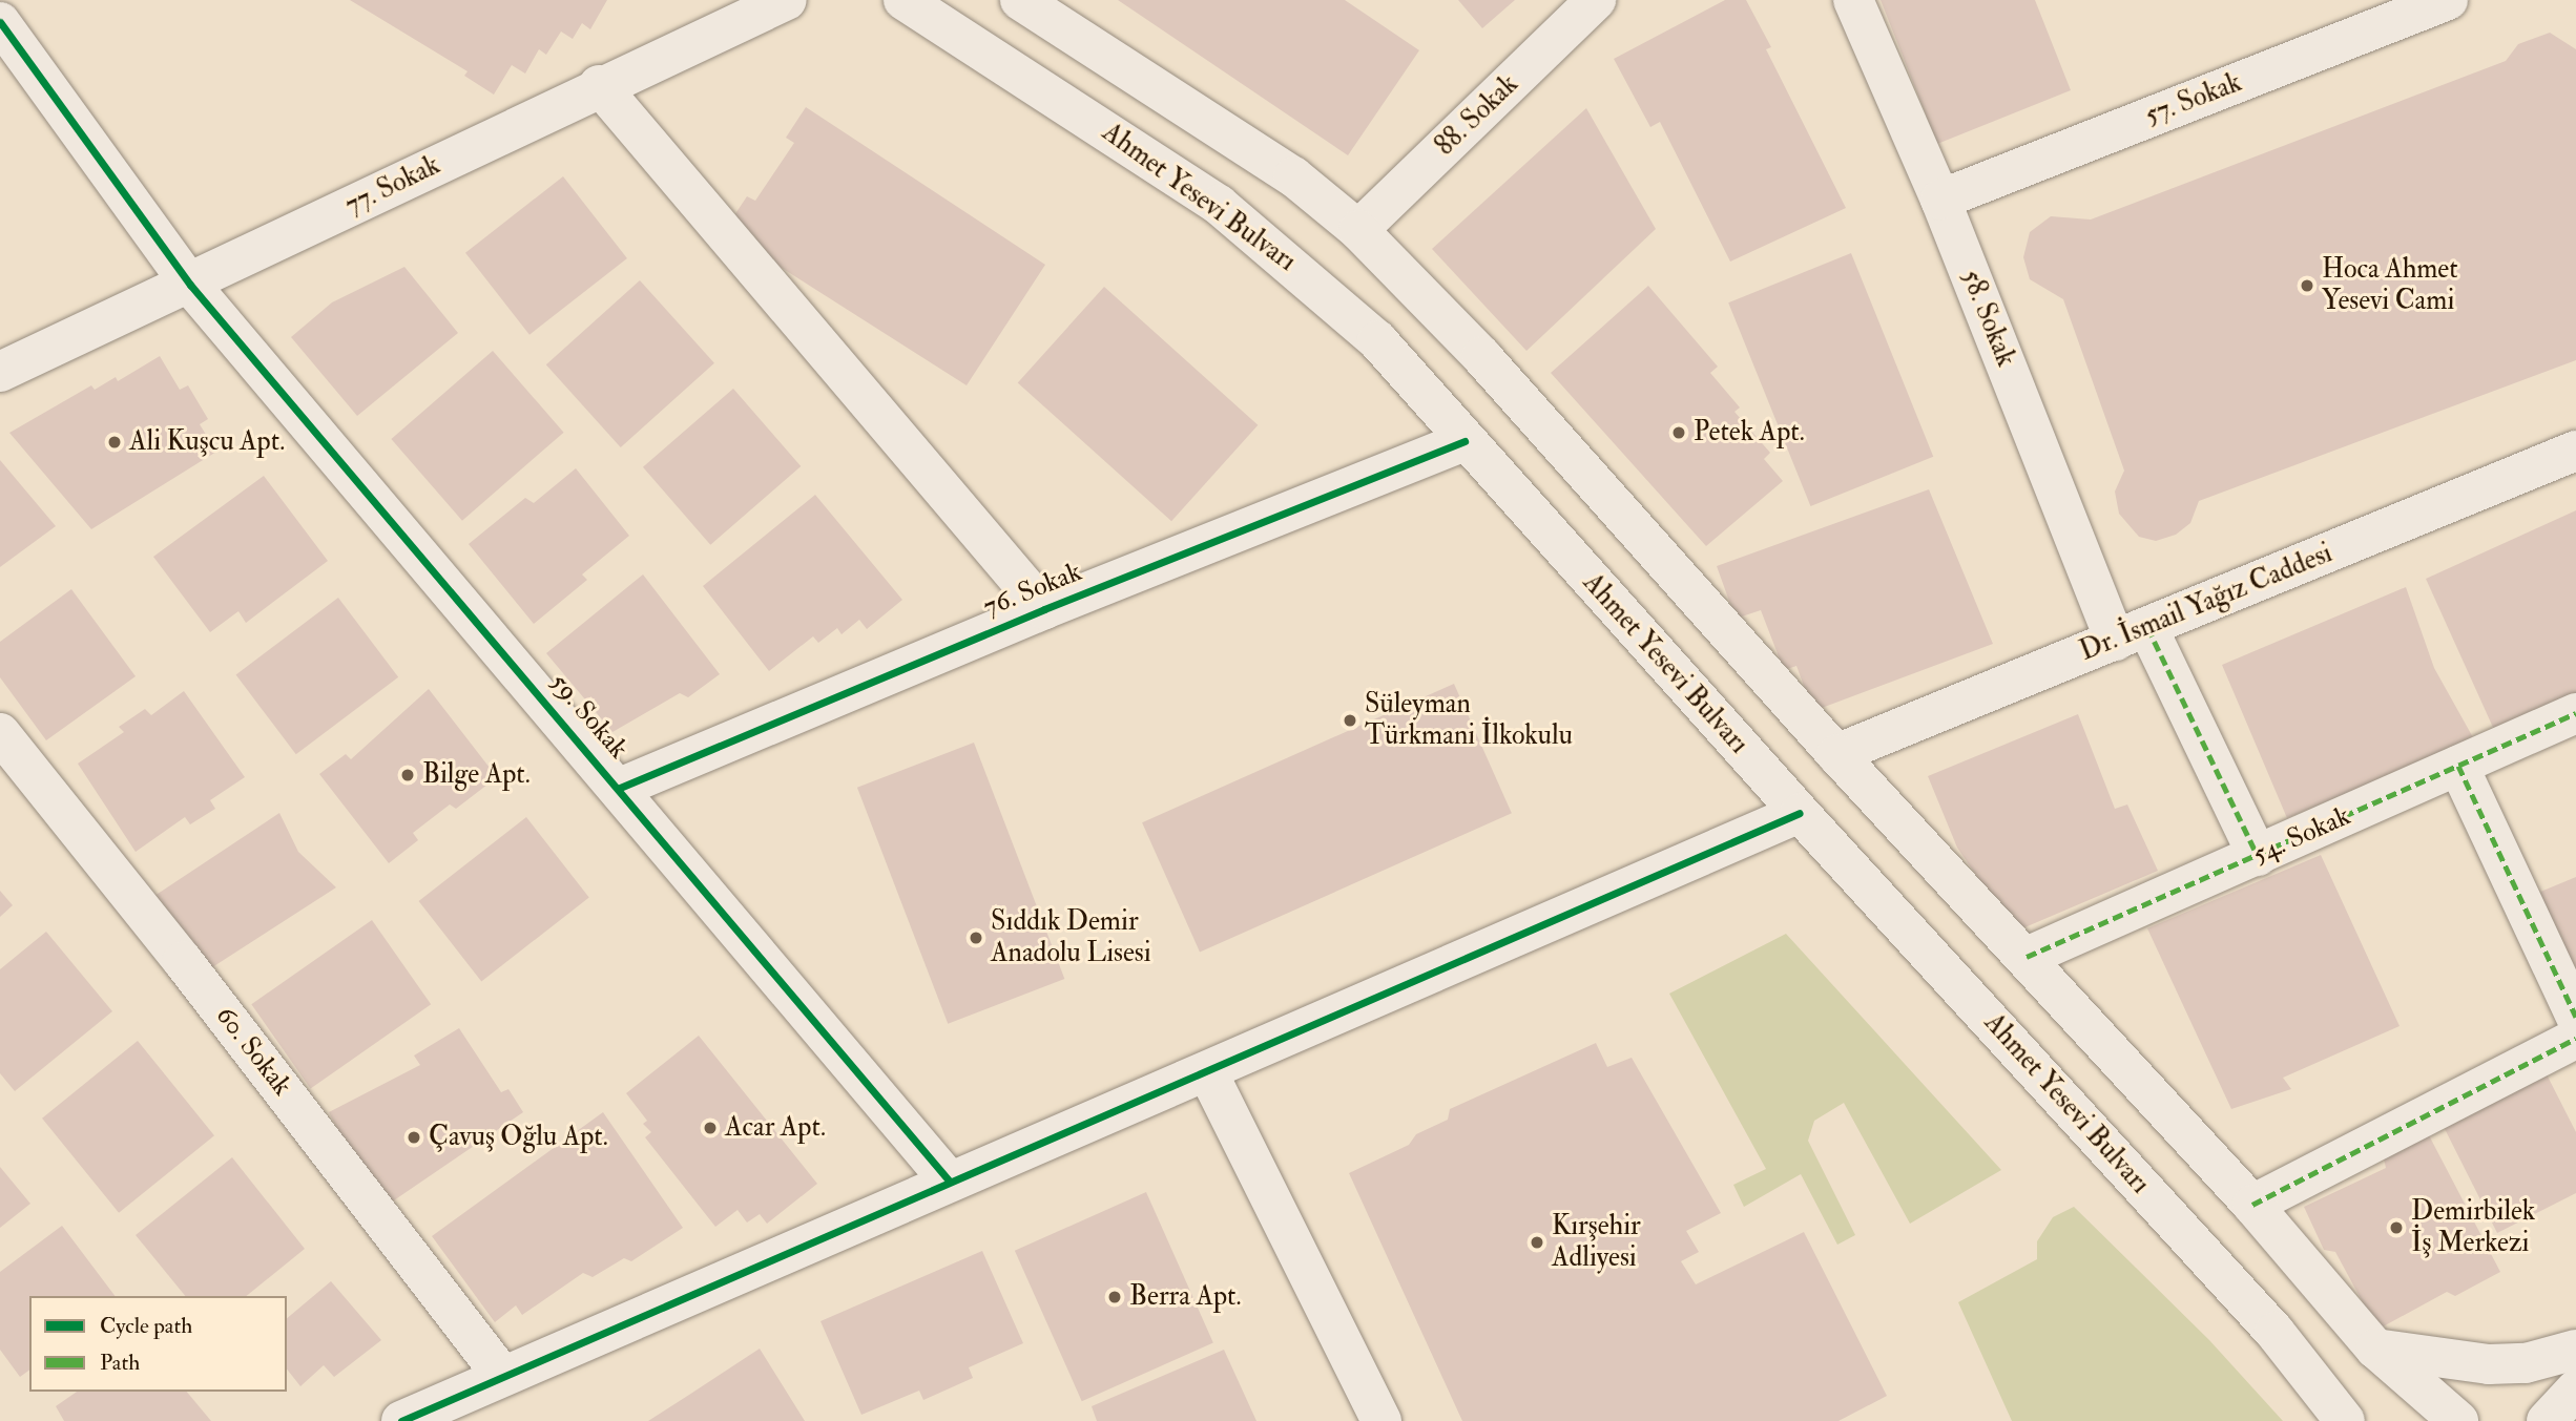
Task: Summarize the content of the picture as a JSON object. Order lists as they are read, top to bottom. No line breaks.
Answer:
{"streets":{"street":["57. Sokak","88. Sokak","77. Sokak","Ahmet Yesevi Bulvarı","58. Sokak","76. Sokak","Dr. İsmail Yağız Caddesi","59. Sokak","54. Sokak","60. Sokak"]},"crossings":[["57. Sokak","58. Sokak"],["77. Sokak","59. Sokak"],["Ahmet Yesevi Bulvarı","76. Sokak"],["58. Sokak","Dr. İsmail Yağız Caddesi"],["58. Sokak","54. Sokak"],["76. Sokak","59. Sokak"]],"places":["Hoca Ahmet Yesevi Cami","Petek Apt.","Ali Kuşcu Apt.","Süleyman Türkmani İlkokulu","Bilge Apt.","Sıddık Demir Anadolu Lisesi","Acar Apt.","Çavuş Oğlu Apt.","Demirbilek İş Merkezi","Kırşehir Adliyesi","Berra Apt."],"legend":["Cycle path","Path"]}
